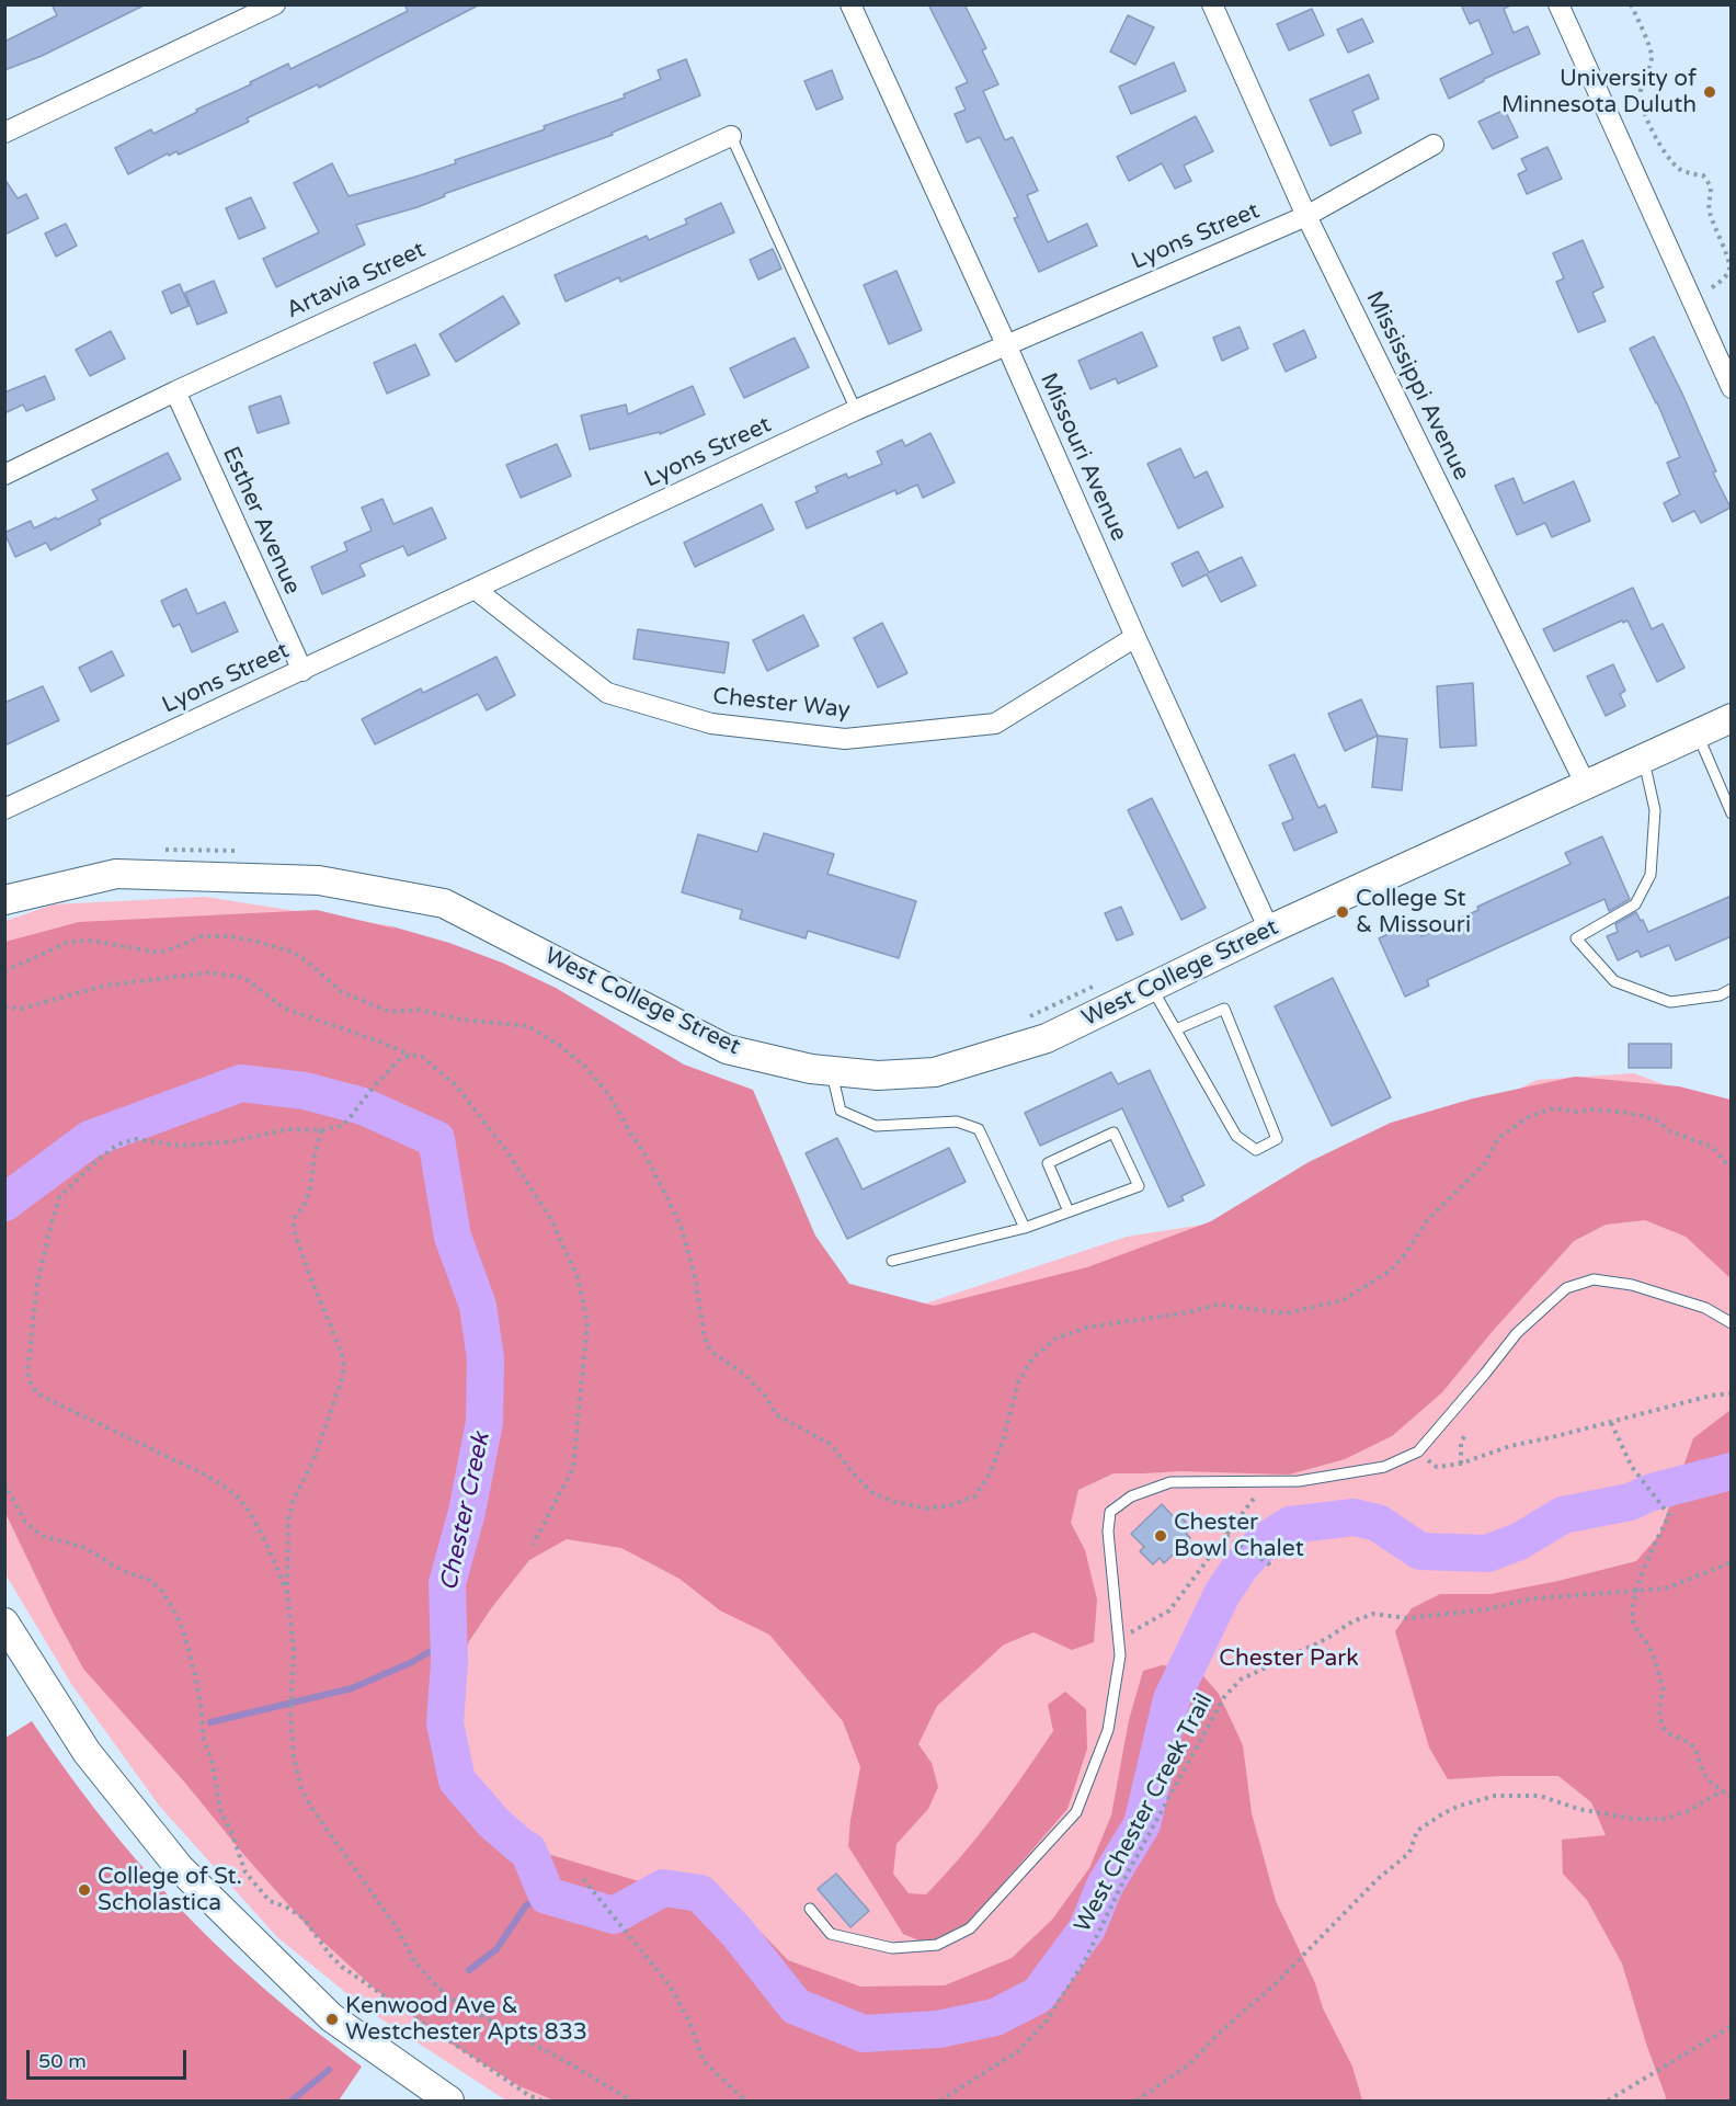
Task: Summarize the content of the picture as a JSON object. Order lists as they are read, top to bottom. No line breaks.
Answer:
{"streets":{"street":["Lyons Street","Artavia Street","Mississippi Avenue","Missouri Avenue","Esther Avenue","Chester Way","West College Street"],"path":["West Chester Creek Trail"]},"crossings":[["Lyons Street","Mississippi Avenue"],["Lyons Street","Missouri Avenue"],["Lyons Street","Esther Avenue"],["Lyons Street","Chester Way"],["Artavia Street","Esther Avenue"],["Mississippi Avenue","West College Street"],["Missouri Avenue","Chester Way"],["Missouri Avenue","West College Street"]],"water":["Chester Creek"],"parks":["Chester Park"],"places":["University of Minnesota Duluth","College St & Missouri","Chester Bowl Chalet","College of St. Scholastica","Kenwood Ave & Westchester Apts 833"],"scale_bar":"50 m"}
